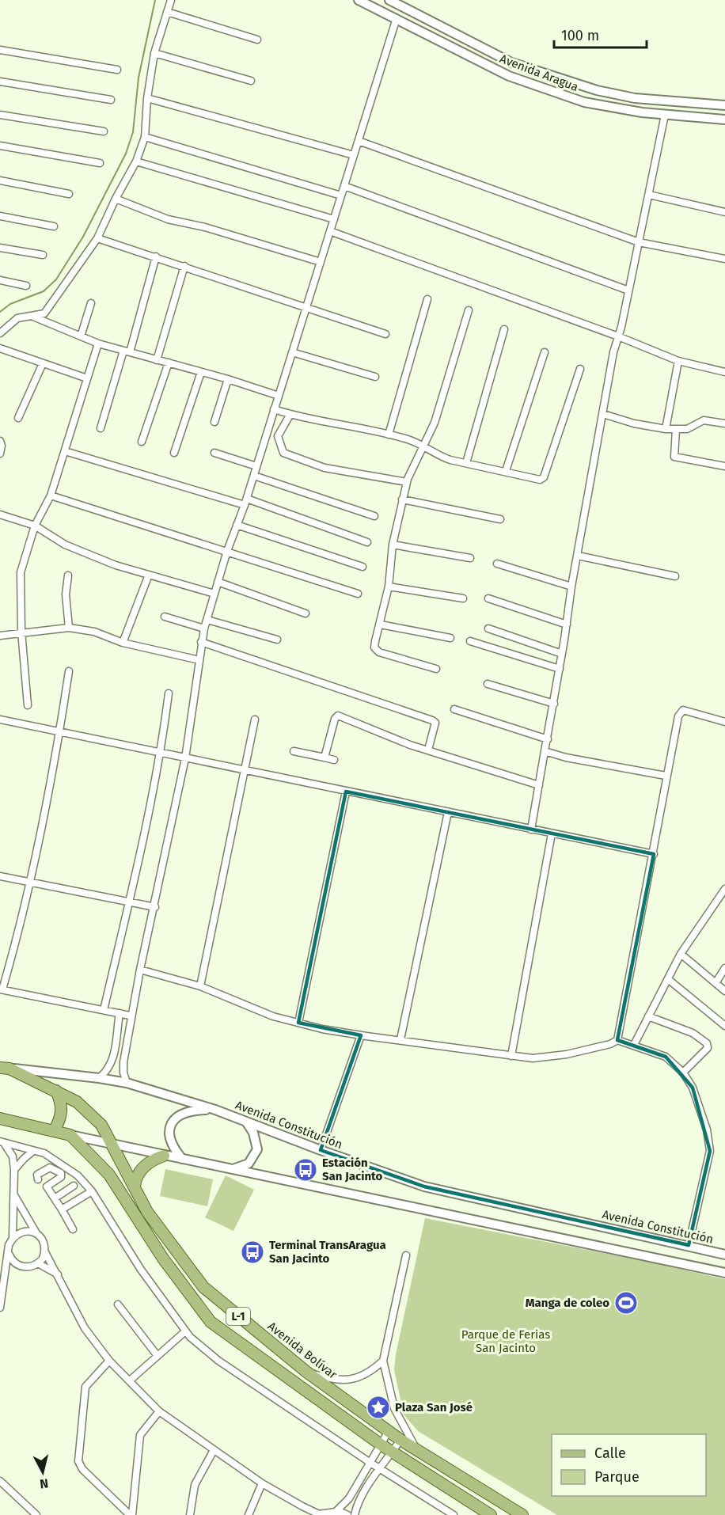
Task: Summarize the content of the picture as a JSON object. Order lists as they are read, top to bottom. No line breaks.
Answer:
{"streets":{"main road":["L-1","Avenida Bolívar"],"street":["Avenida Aragua","Avenida Constitución"]},"crossings":[["Avenida Constitución","Avenida Bolívar"]],"parks":["Parque de Ferias San Jacinto"],"places":{"bus stop":["Estación San Jacinto","Terminal TransAragua San Jacinto"],"sports":["Manga de coleo"],"place":["Plaza San José"]},"legend":["Calle","Parque"],"scale_bar":"100 m","north":"bottom"}
